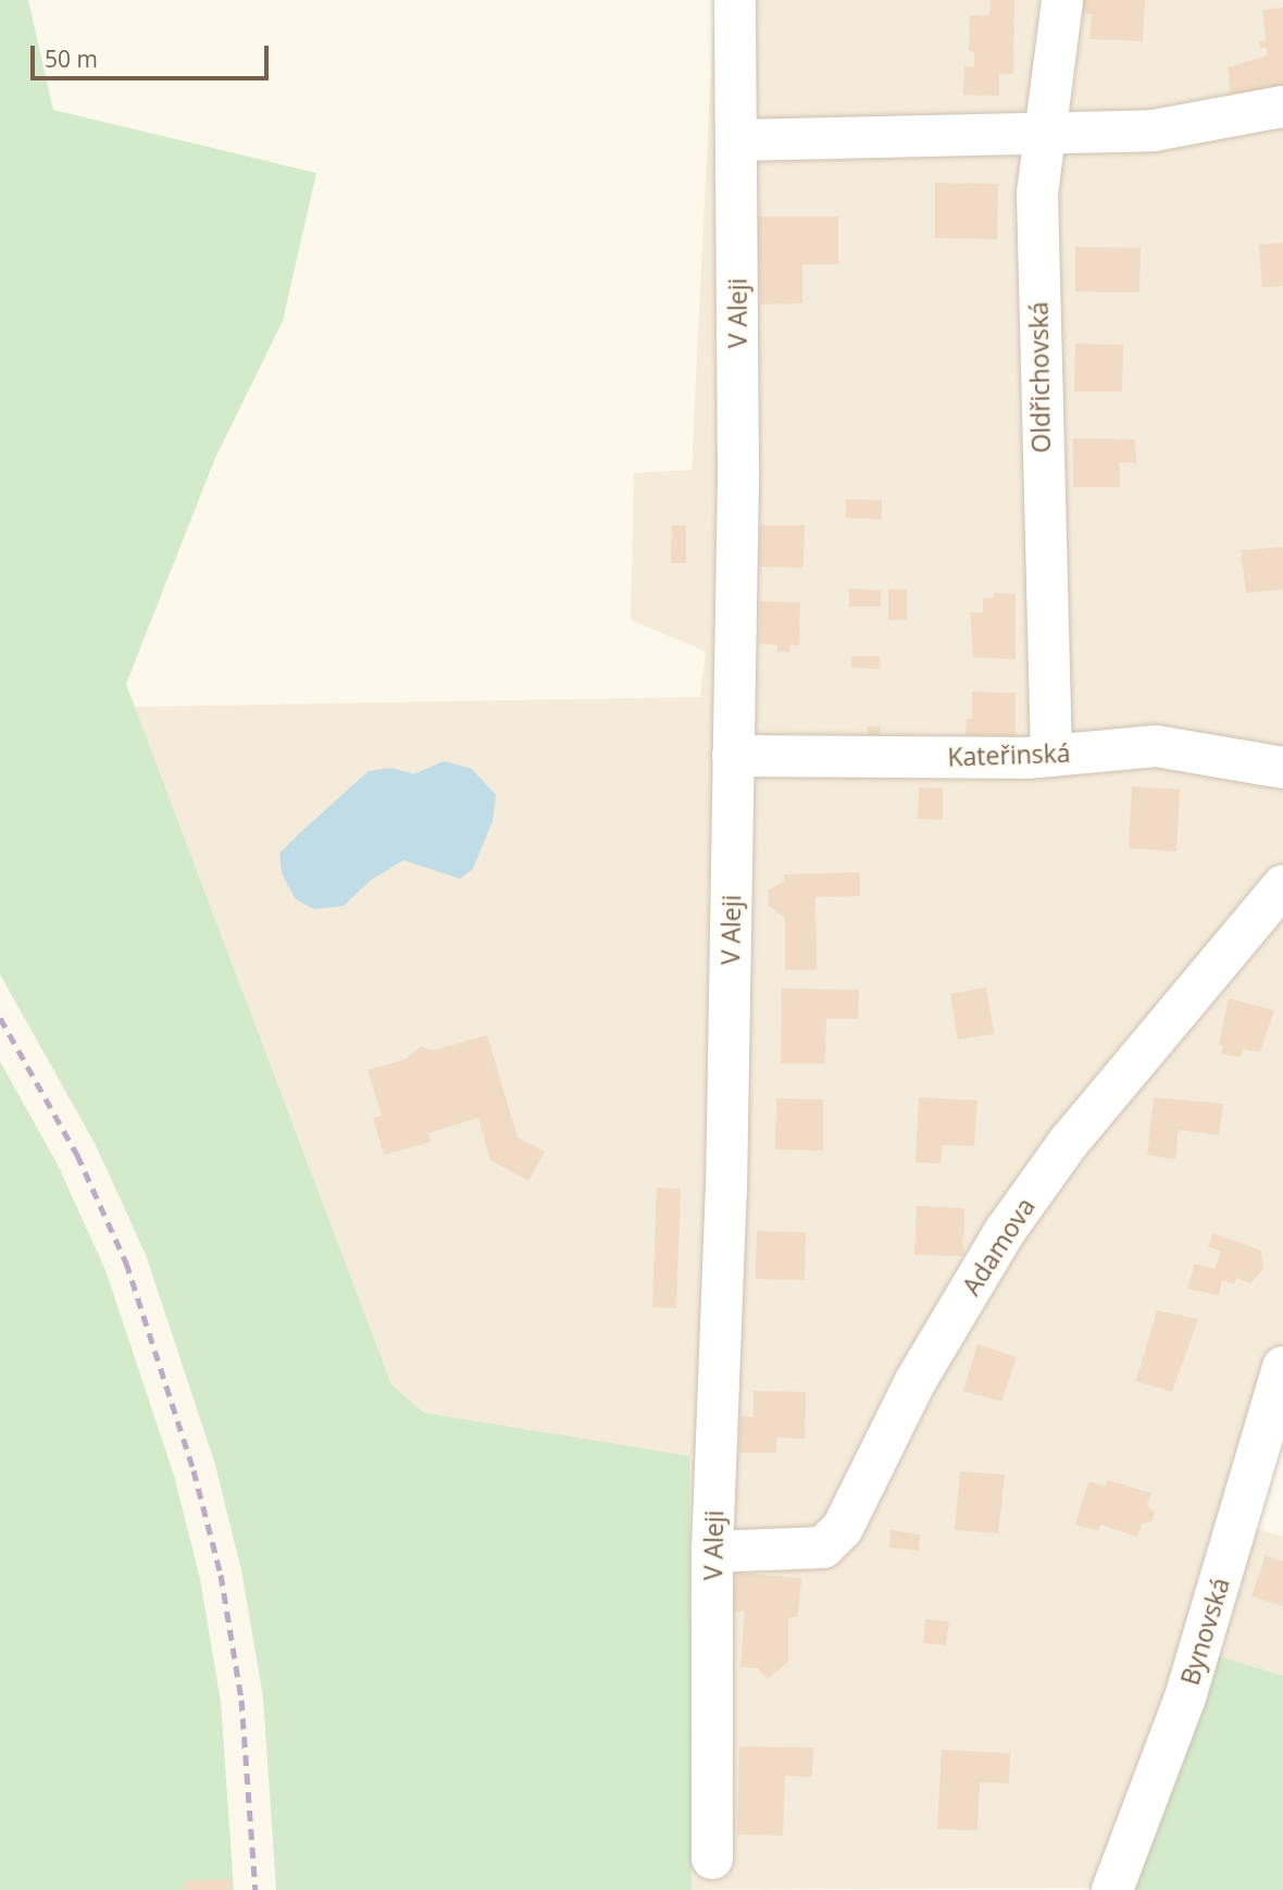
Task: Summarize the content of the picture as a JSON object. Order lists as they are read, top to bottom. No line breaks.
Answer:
{"streets":{"street":["V Aleji","Oldřichovská","Kateřinská","Adamova","Bynovská"]},"crossings":[["V Aleji","Kateřinská"],["V Aleji","Adamova"],["Oldřichovská","Kateřinská"]],"scale_bar":"50 m"}
